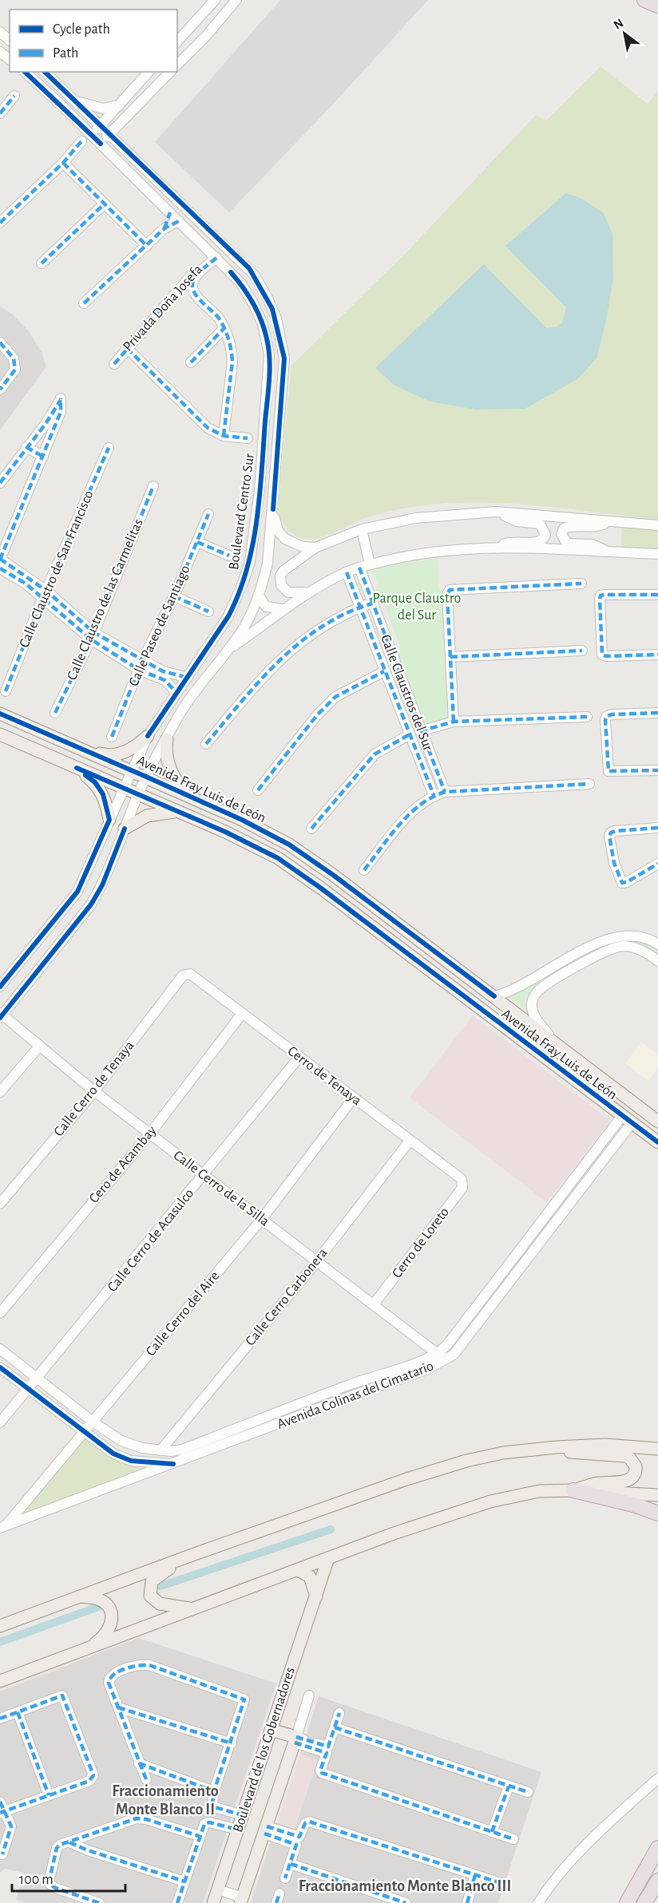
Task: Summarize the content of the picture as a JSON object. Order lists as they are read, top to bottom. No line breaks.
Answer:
{"streets":{"main road":["Avenida Fray Luis de León","Boulevard de los Gobernadores"],"street":["Privada Doña Josefa","Boulevard Centro Sur","Calle Claustro de San Francisco","Calle Claustro de las Carmelitas","Calle Paseo de Santiago","Calle Claustros del Sur","Cerro de Tenaya","Calle Cerro de Tenaya","Cero de Acambay","Calle Cerro de la Silla","Calle Cerro de Acasulco","Cerro de Loreto","Calle Cerro Carbonera","Calle Cerro del Aire","Avenida Colinas del Cimatario"]},"crossings":[["Privada Doña Josefa","Boulevard Centro Sur"],["Boulevard Centro Sur","Avenida Fray Luis de León"],["Boulevard Centro Sur","Calle Cerro de la Silla"],["Avenida Fray Luis de León","Avenida Colinas del Cimatario"],["Cerro de Tenaya","Calle Cerro de Tenaya"],["Cerro de Tenaya","Cero de Acambay"],["Cerro de Tenaya","Calle Cerro de Acasulco"],["Cerro de Tenaya","Cerro de Loreto"],["Cerro de Tenaya","Calle Cerro Carbonera"],["Cerro de Tenaya","Calle Cerro del Aire"],["Calle Cerro de Tenaya","Calle Cerro de la Silla"],["Cero de Acambay","Calle Cerro de la Silla"],["Calle Cerro de la Silla","Calle Cerro de Acasulco"],["Calle Cerro de la Silla","Cerro de Loreto"],["Calle Cerro de la Silla","Calle Cerro Carbonera"],["Calle Cerro de la Silla","Calle Cerro del Aire"],["Calle Cerro de la Silla","Avenida Colinas del Cimatario"],["Calle Cerro de Acasulco","Avenida Colinas del Cimatario"],["Calle Cerro Carbonera","Avenida Colinas del Cimatario"],["Calle Cerro del Aire","Avenida Colinas del Cimatario"]],"districts":["Fraccionamiento Monte Blanco II","Fraccionamiento Monte Blanco III"],"parks":["Parque Claustro del Sur"],"legend":["Cycle path","Path"],"scale_bar":"100 m","north":"top left"}
